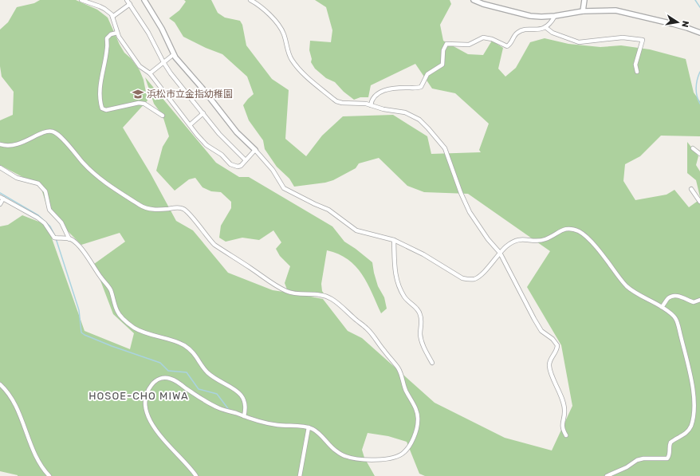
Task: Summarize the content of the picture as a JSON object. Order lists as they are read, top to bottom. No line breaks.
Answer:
{"districts":["HOSOE-CHO MIWA"],"places":{"school or university":["浜松市立金指幼稚園"]},"north":"right"}
